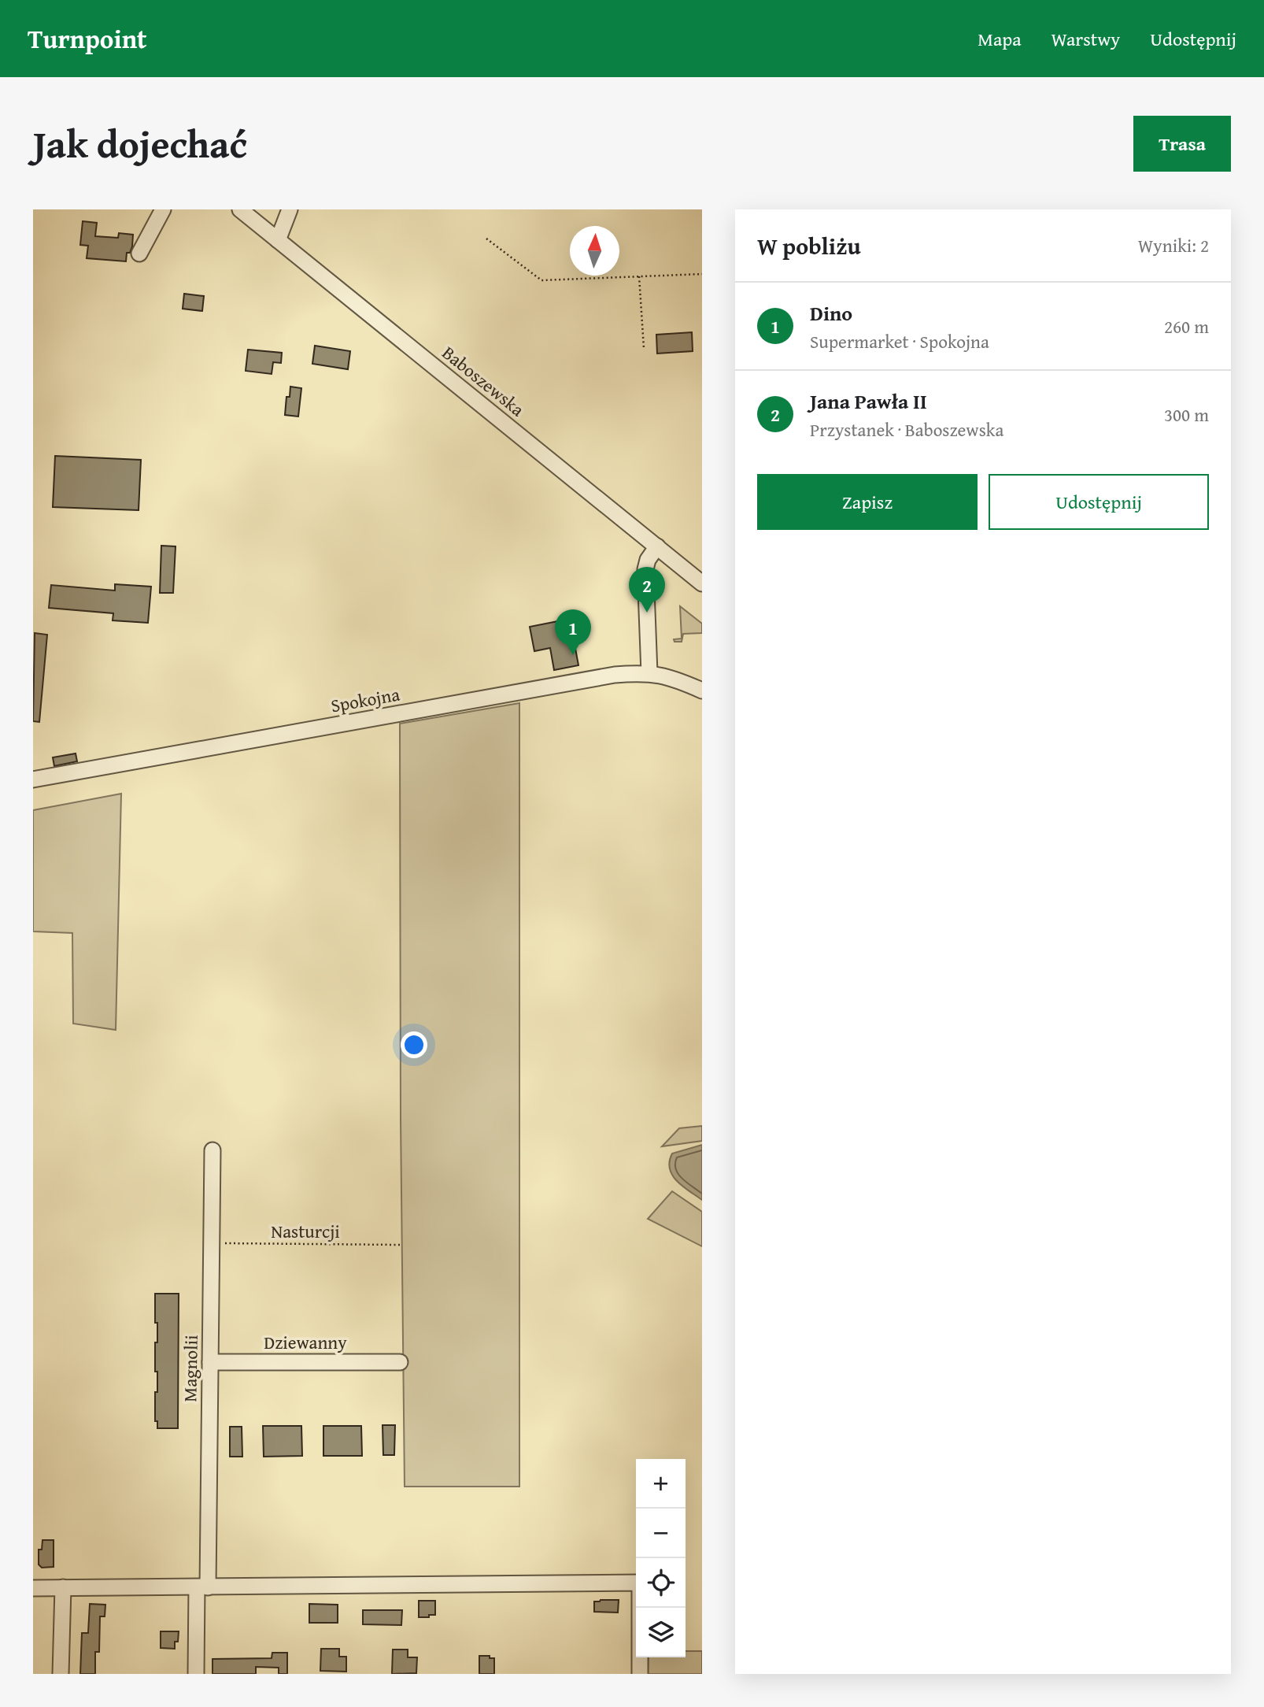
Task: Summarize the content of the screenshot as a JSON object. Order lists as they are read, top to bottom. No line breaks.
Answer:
{"streets":{"street":["Baboszewska","Spokojna","Dziewanny","Magnolii"],"path":["Nasturcji"]},"crossings":[["Nasturcji","Magnolii"],["Dziewanny","Magnolii"]],"north":"top","page":{"header":"Turnpoint","nav":["Mapa","Warstwy","Udostępnij"],"title":"Jak dojechać","buttons":["Trasa",["Zapisz","Udostępnij"]],"heading":["W pobliżu","Wyniki: 2"],"list":[{"mark":"1","name":"Dino","note":"Supermarket · Spokojna","value":"260 m"},{"mark":"2","name":"Jana Pawła II","note":"Przystanek · Baboszewska","value":"300 m"}],"pins":["2","1"],"map_buttons":["+","−"]}}
